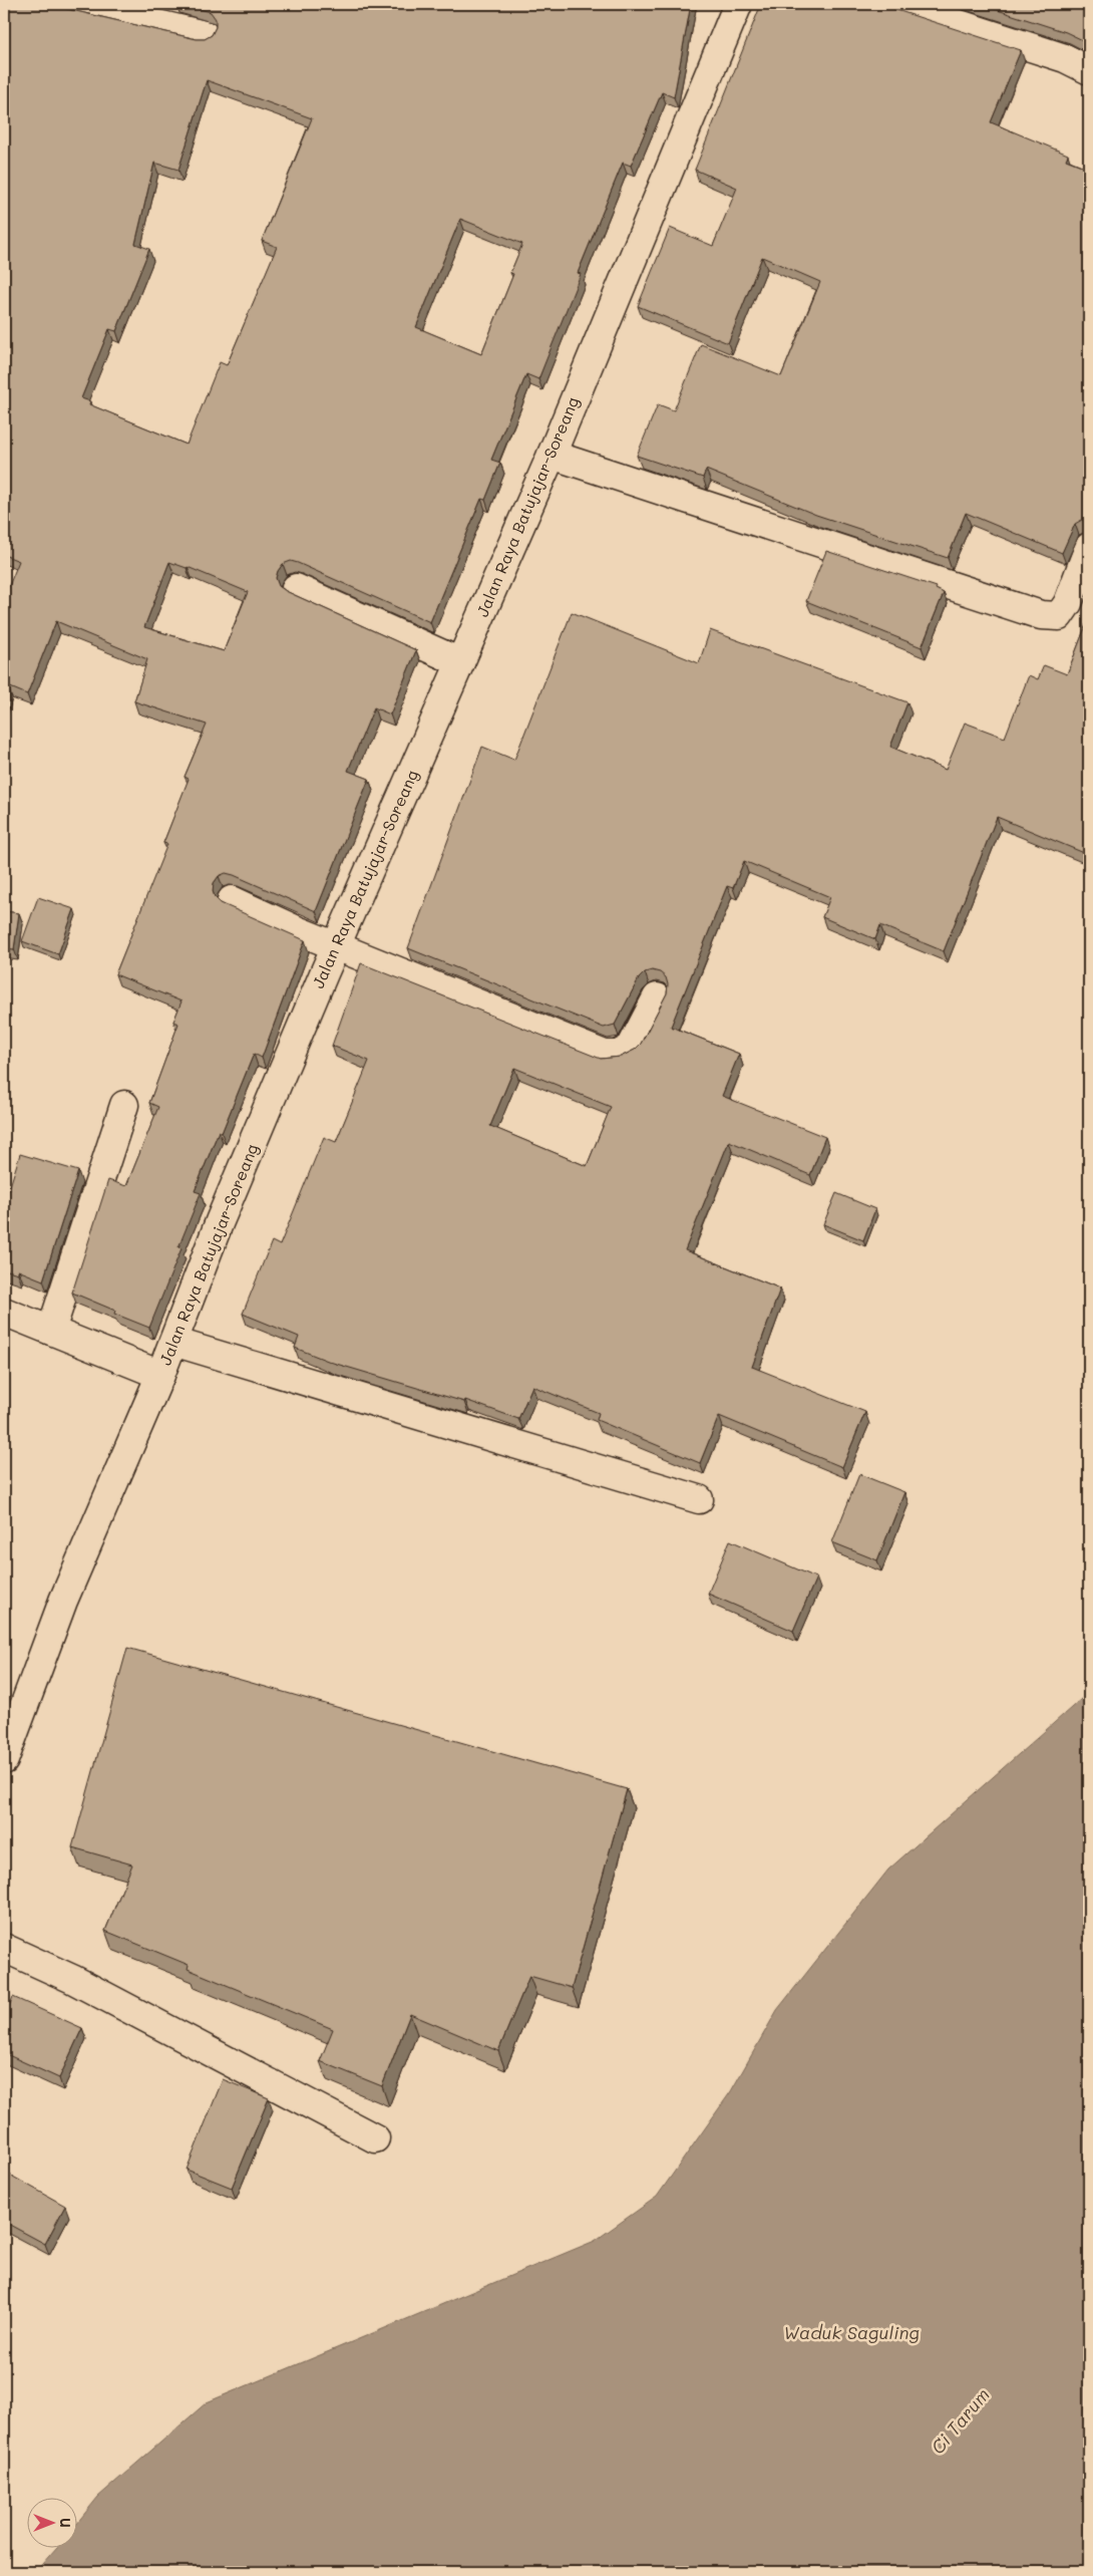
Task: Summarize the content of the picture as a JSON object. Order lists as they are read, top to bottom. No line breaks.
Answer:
{"streets":{"main road":["Jalan Raya Batujajar-Soreang"]},"water":["Waduk Saguling","Ci Tarum"],"north":"right"}
